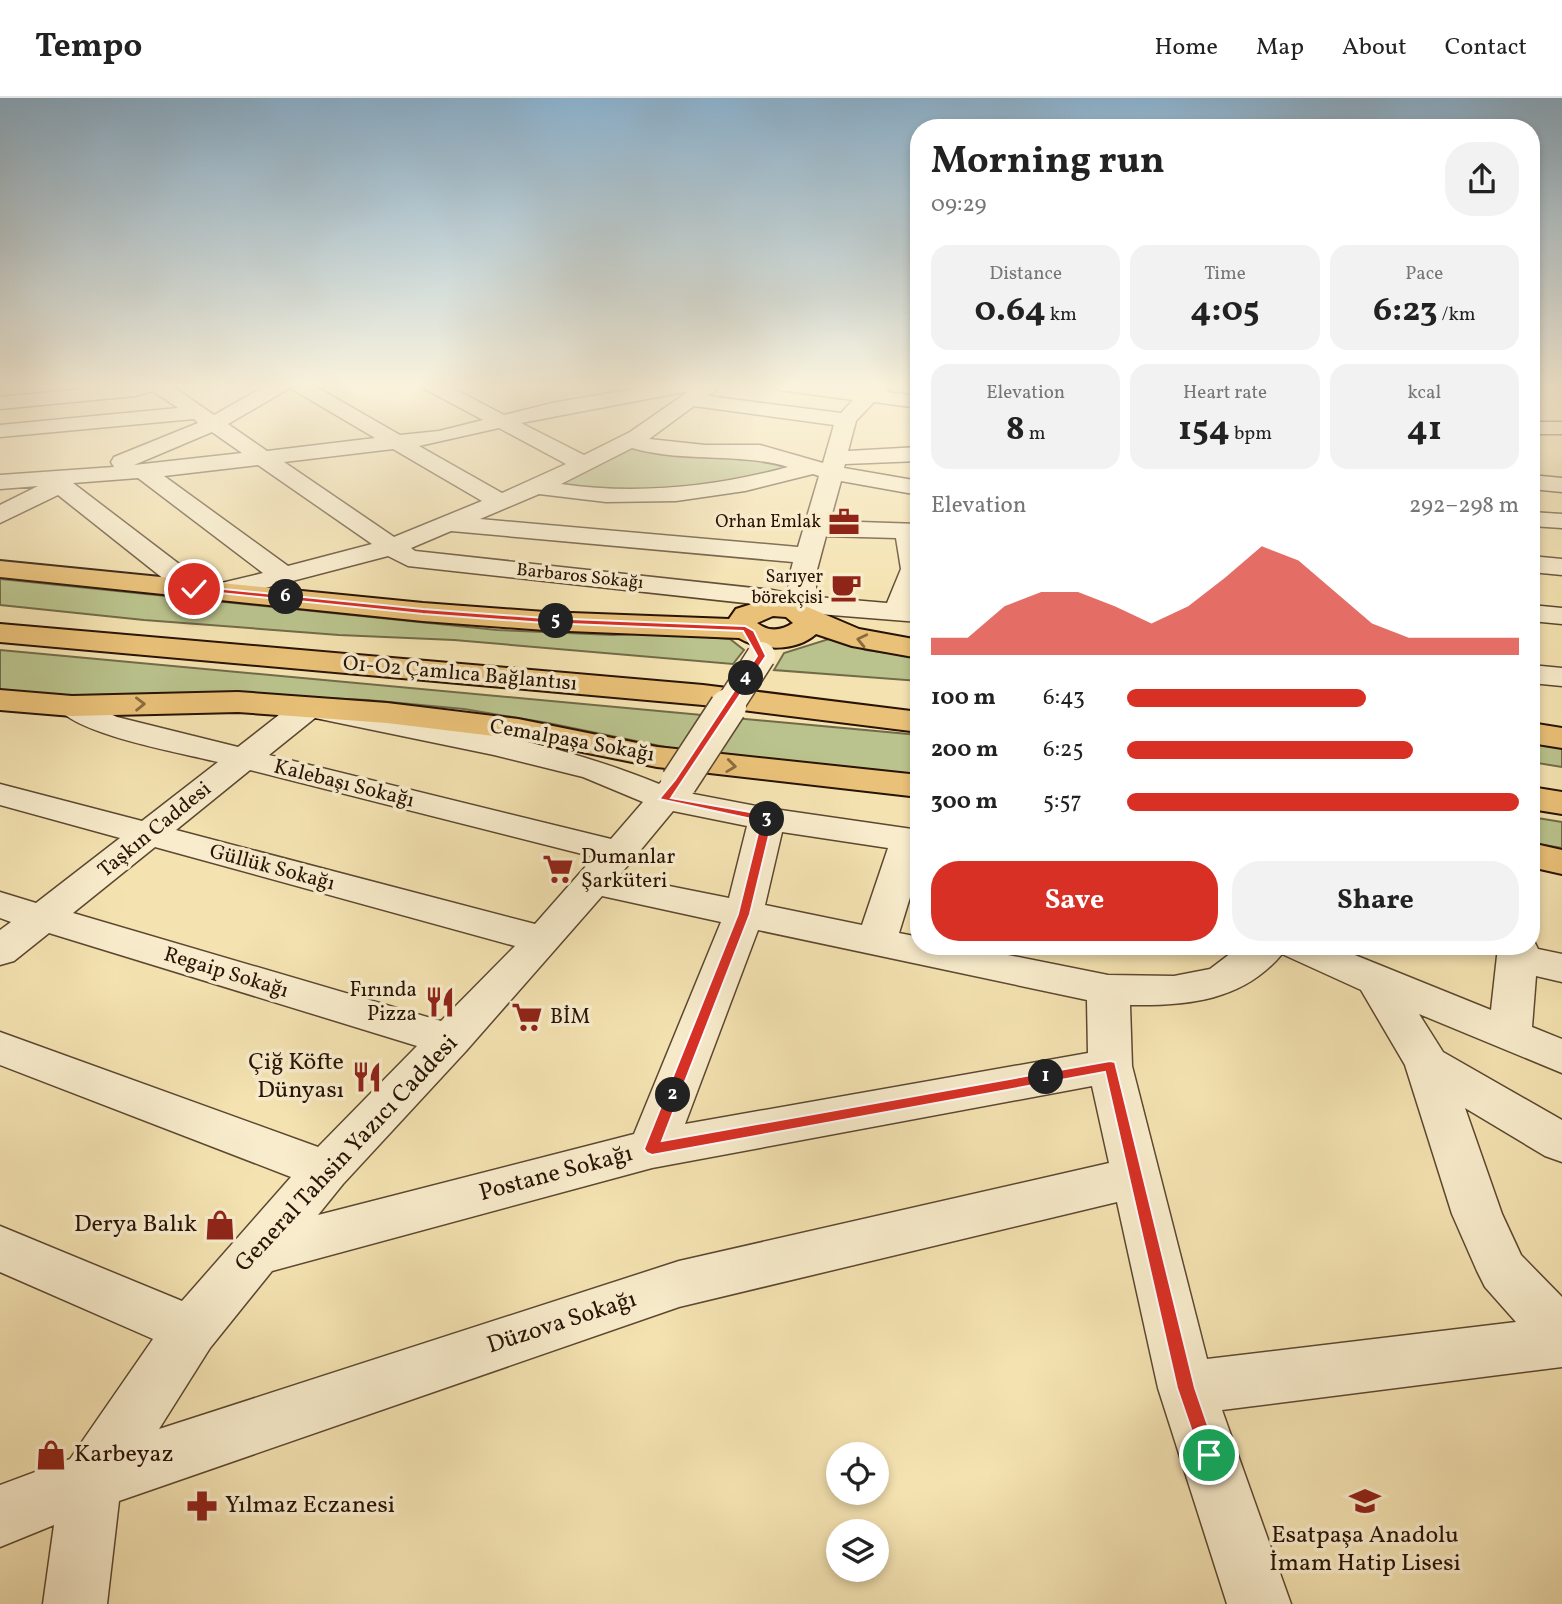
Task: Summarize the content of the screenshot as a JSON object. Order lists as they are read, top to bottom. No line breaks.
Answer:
{"streets":{"main road":["O1-O2 Çamlıca Bağlantısı","Cemalpaşa Sokağı"],"street":["Barbaros Sokağı","Kalebaşı Sokağı","Taşkın Caddesi","Güllük Sokağı","Regaip Sokağı","General Tahsin Yazıcı Caddesi","Postane Sokağı","Düzova Sokağı"]},"crossings":[["Barbaros Sokağı","General Tahsin Yazıcı Caddesi"],["Cemalpaşa Sokağı","Kalebaşı Sokağı"],["Cemalpaşa Sokağı","Taşkın Caddesi"],["Cemalpaşa Sokağı","General Tahsin Yazıcı Caddesi"],["Kalebaşı Sokağı","Taşkın Caddesi"],["Kalebaşı Sokağı","General Tahsin Yazıcı Caddesi"],["Taşkın Caddesi","Güllük Sokağı"],["Taşkın Caddesi","Regaip Sokağı"],["Güllük Sokağı","General Tahsin Yazıcı Caddesi"],["Regaip Sokağı","General Tahsin Yazıcı Caddesi"],["General Tahsin Yazıcı Caddesi","Postane Sokağı"],["General Tahsin Yazıcı Caddesi","Düzova Sokağı"]],"places":{"office":["Orhan Emlak"],"cafe":["Sarıyer börekçisi"],"supermarket":["Dumanlar Şarküteri","BİM"],"restaurant":["Fırında Pizza","Çiğ Köfte Dünyası"],"shop":["Derya Balık","Karbeyaz"],"school or university":["Esatpaşa Anadolu İmam Hatip Lisesi"],"pharmacy":["Yılmaz Eczanesi"]},"page":{"header":"Tempo","nav":["Home","Map","About","Contact"],"heading":["Morning run","09:29"],"stats":[["Distance","0.64 km"],["Time","4:05"],["Pace","6:23 /km"],["Elevation","8 m"],["Heart rate","154 bpm"],["kcal","41"]],"chart":["Elevation","292–298 m"],"pins":["6","5","4","3","1","2"],"list":[{"name":"100 m","note":"6:43"},{"name":"200 m","note":"6:25"},{"name":"300 m","note":"5:57"}],"buttons":["Save","Share"]}}
